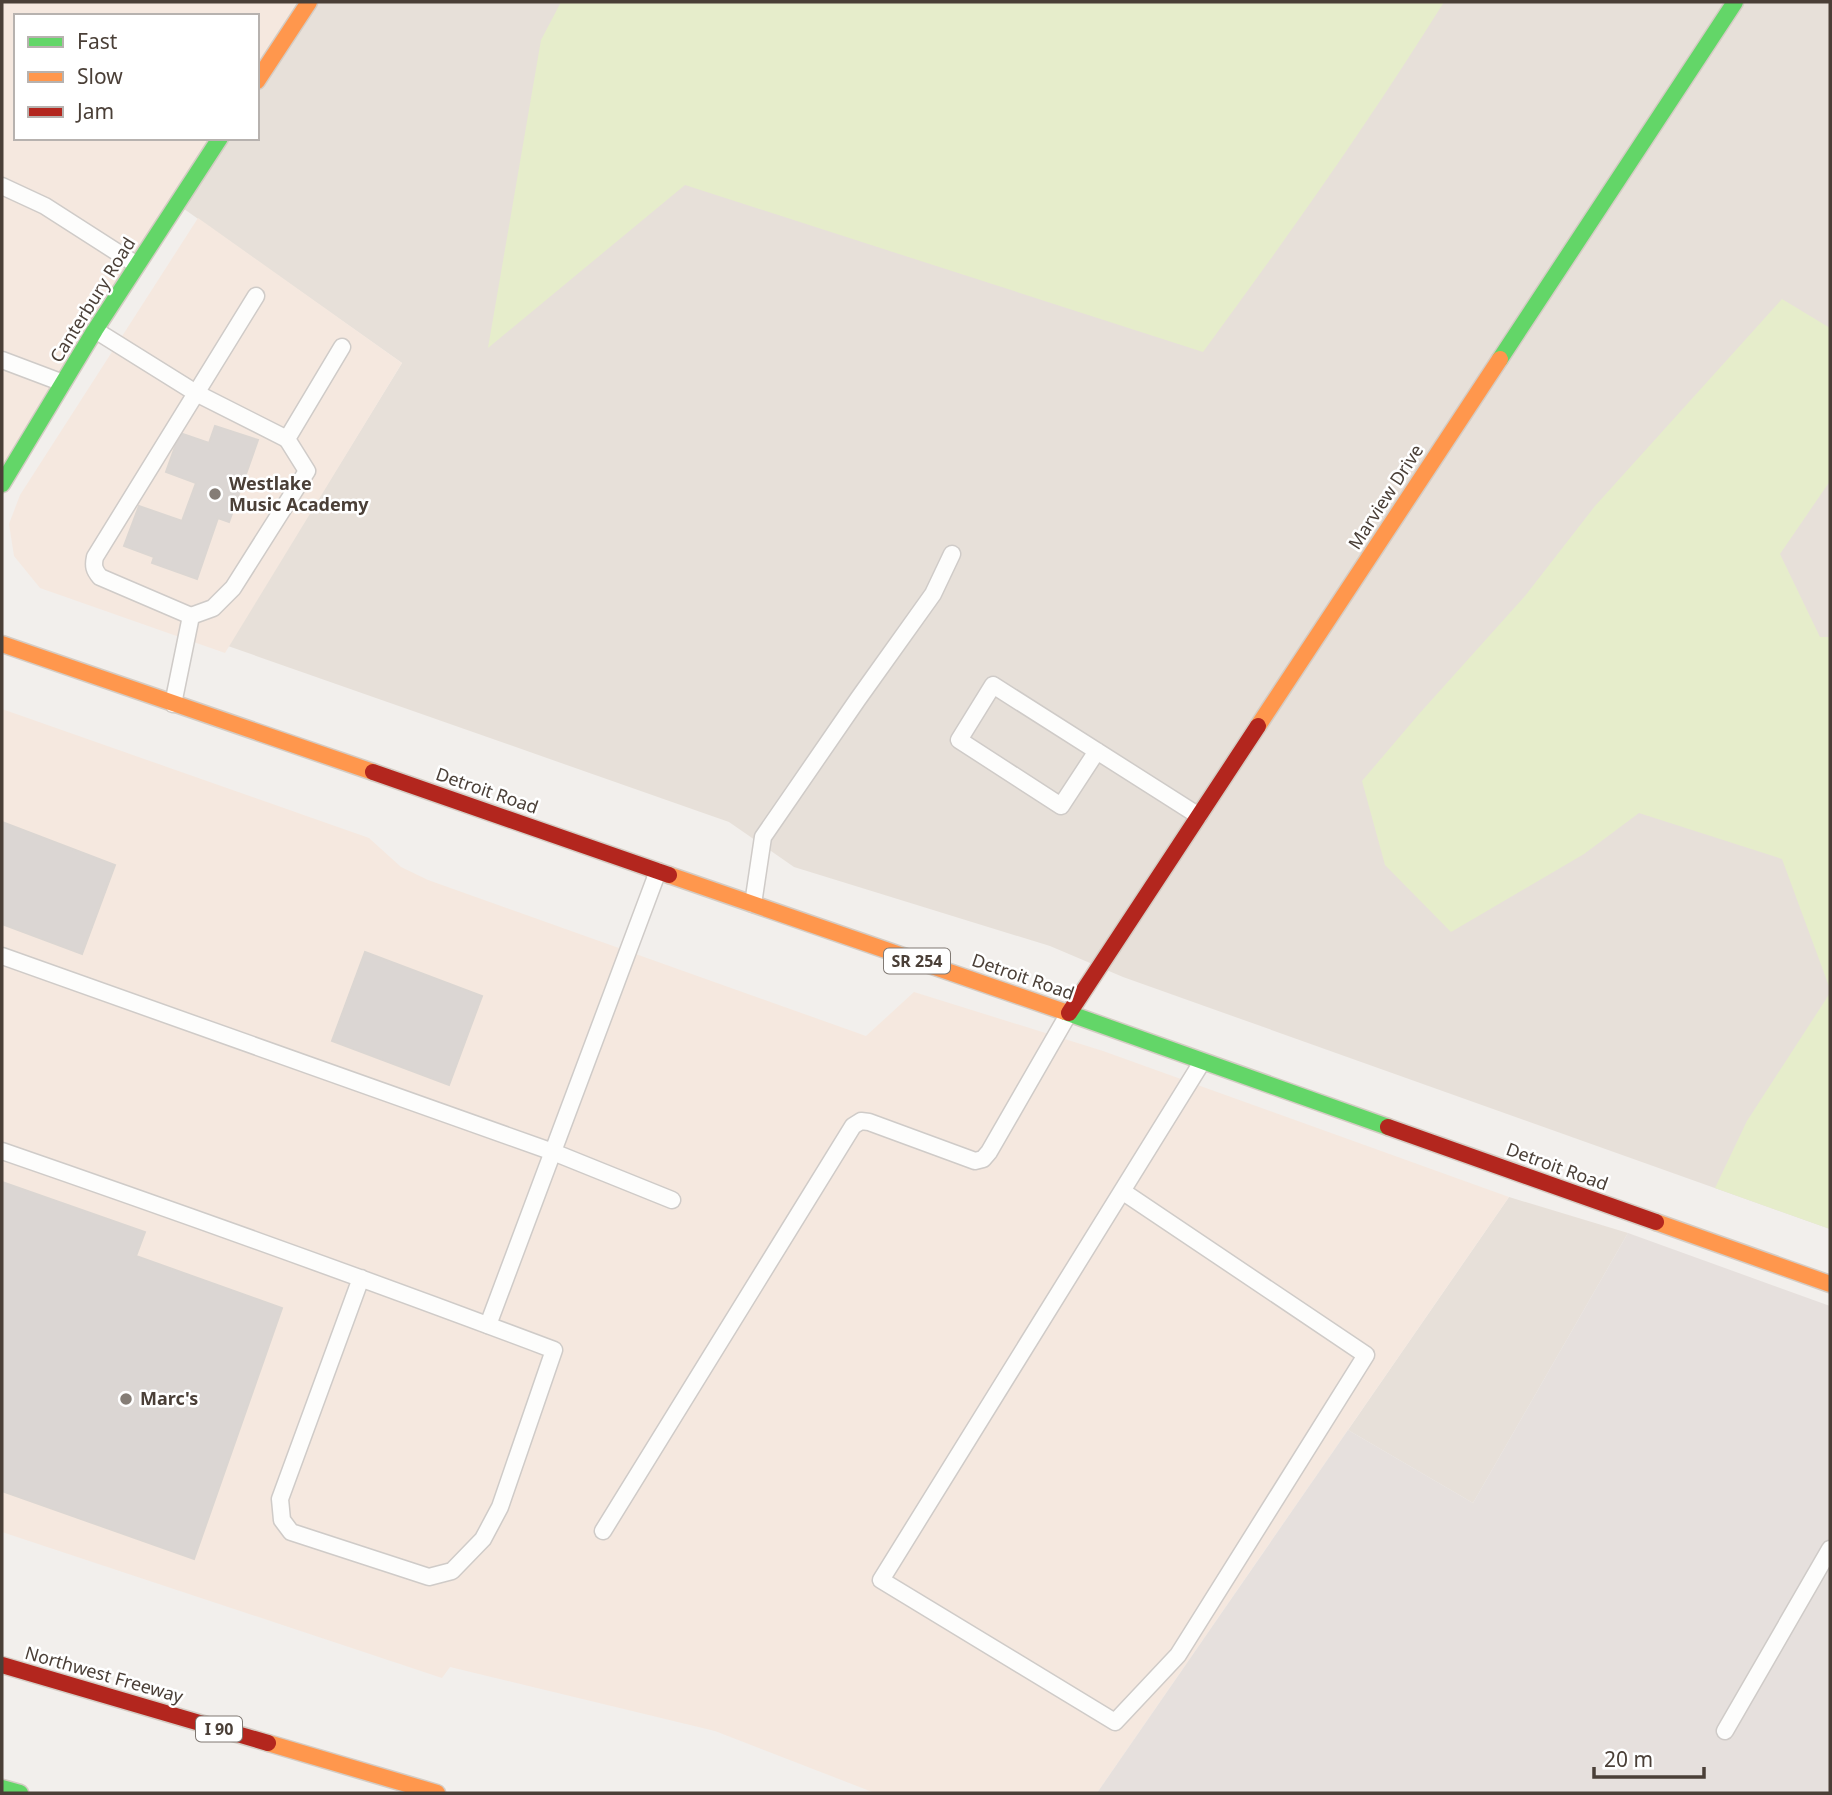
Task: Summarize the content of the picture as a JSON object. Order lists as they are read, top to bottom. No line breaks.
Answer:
{"streets":{"main road":["Canterbury Road","Marview Drive","Detroit Road","SR 254","Northwest Freeway","I 90"]},"crossings":[["Marview Drive","Detroit Road"]],"places":["Westlake Music Academy","Marc's"],"legend":["Fast","Slow","Jam"],"scale_bar":"20 m"}
